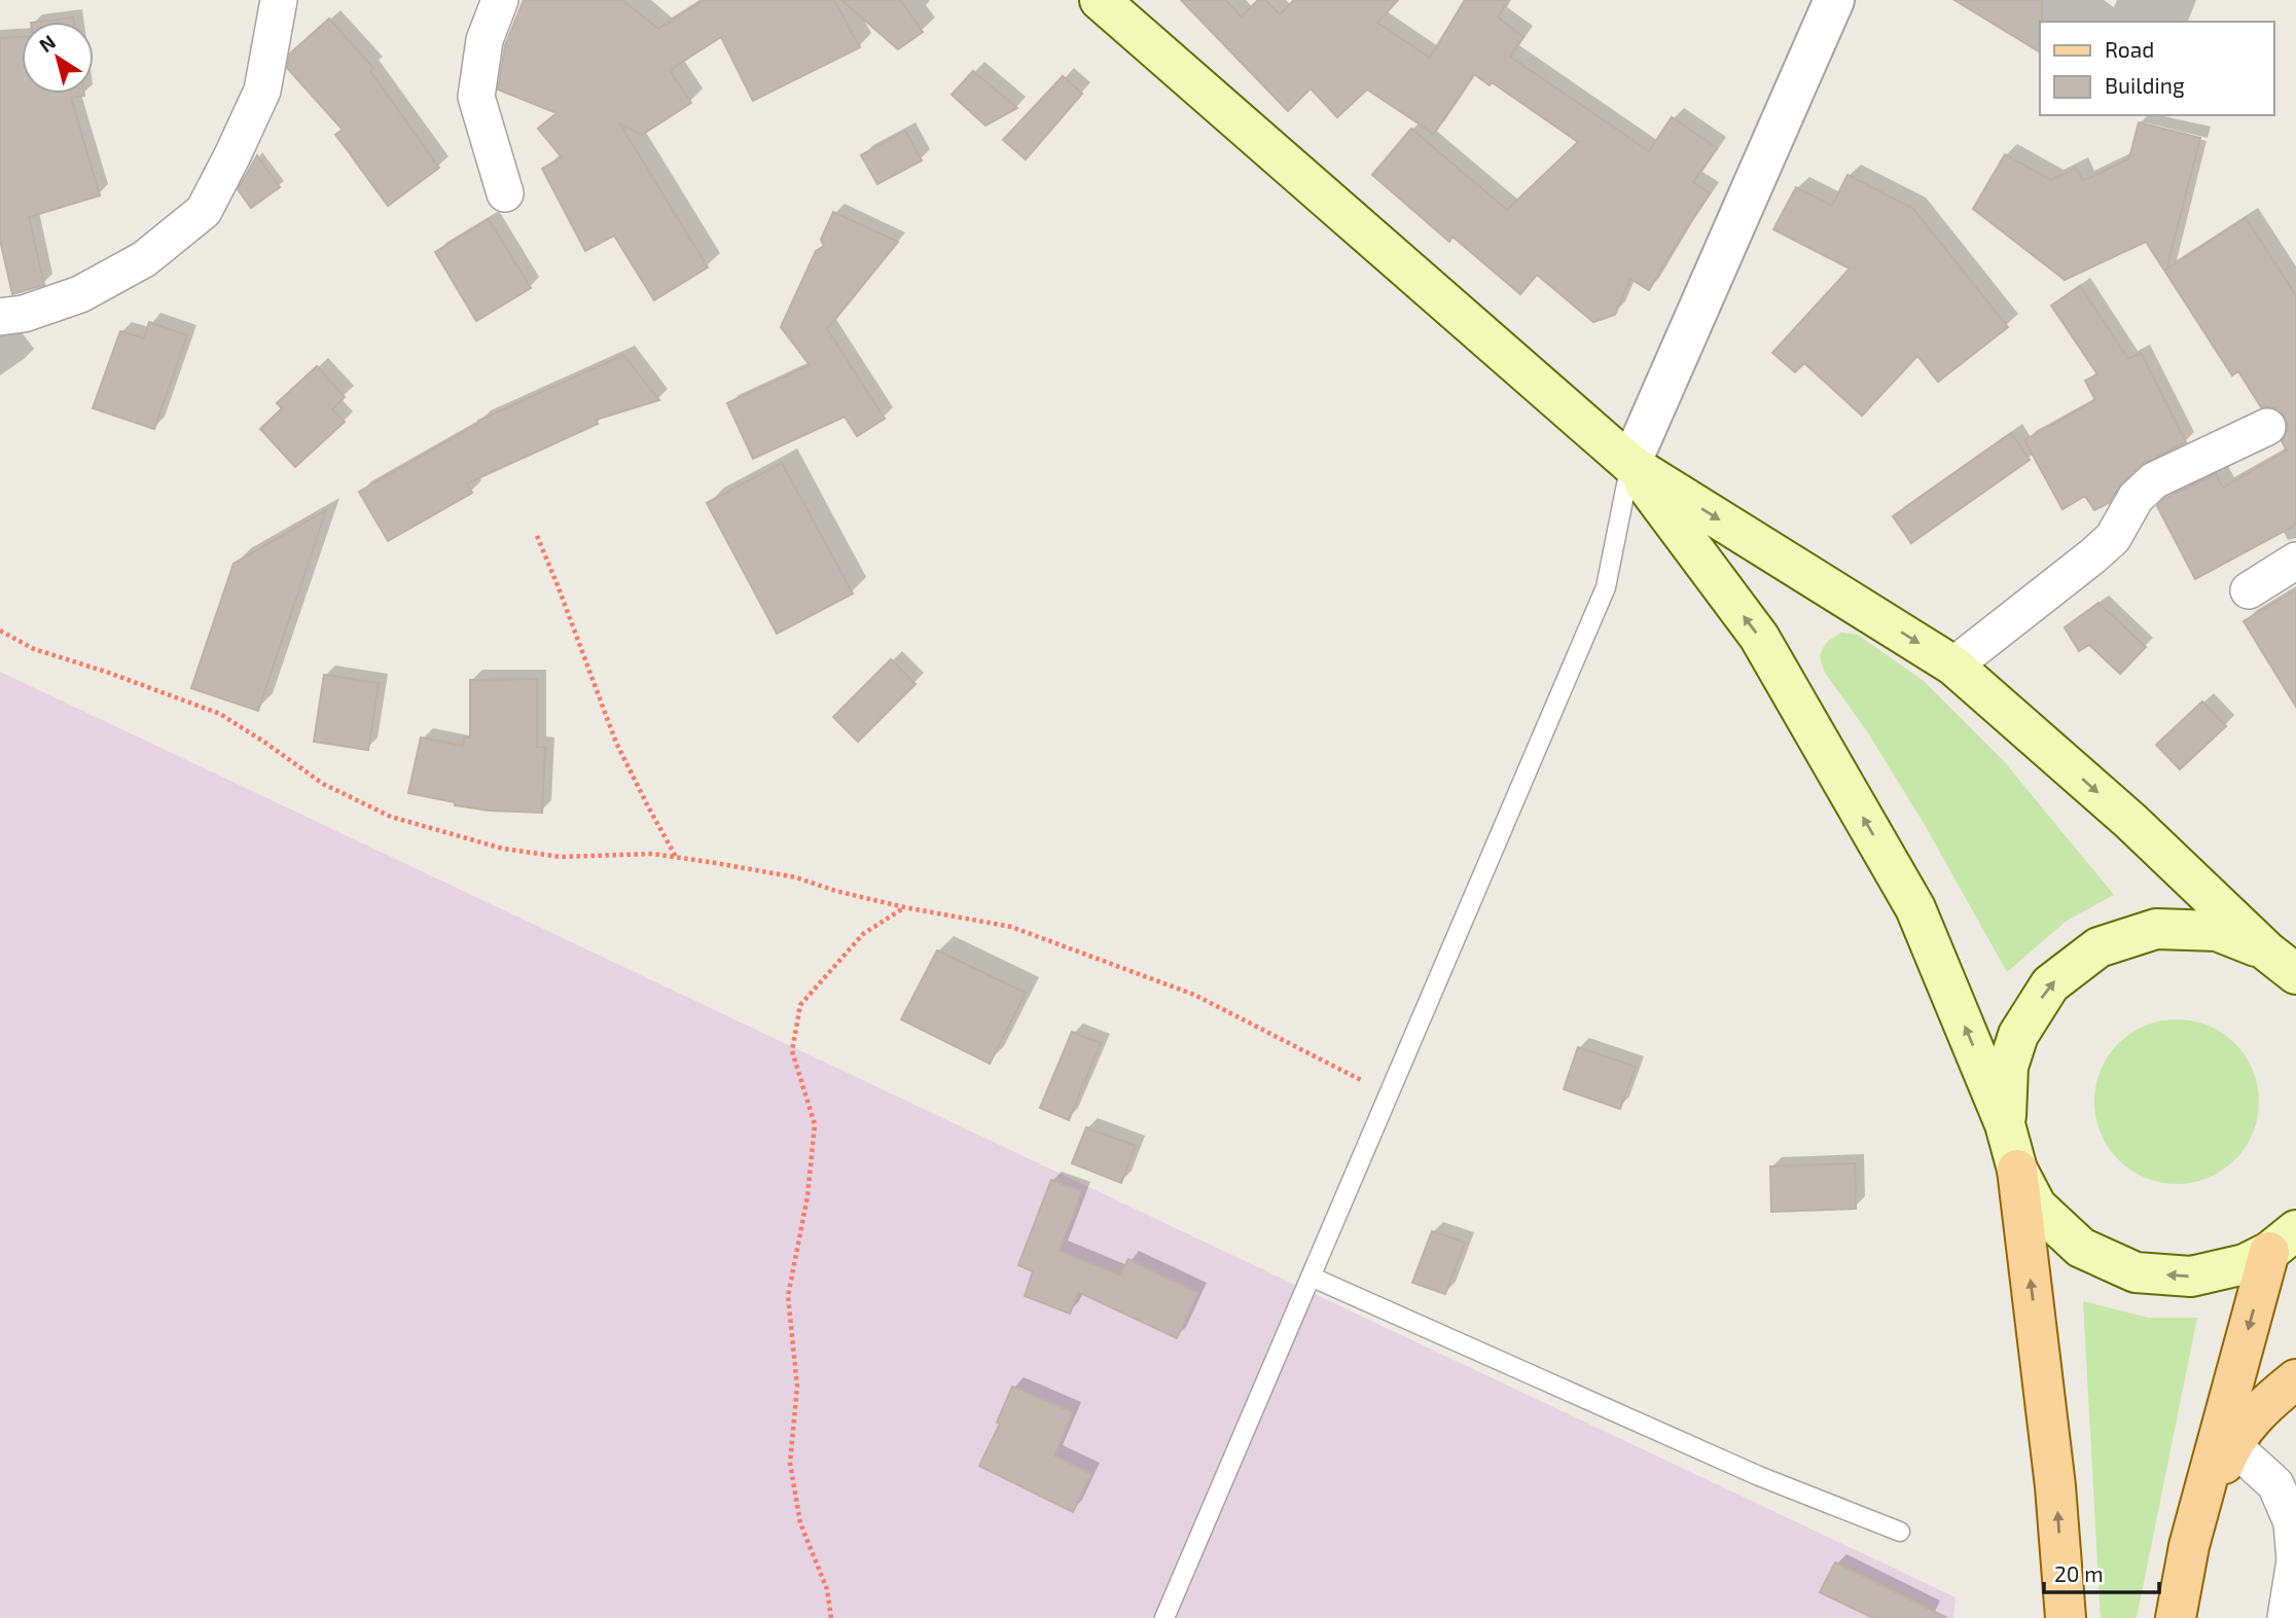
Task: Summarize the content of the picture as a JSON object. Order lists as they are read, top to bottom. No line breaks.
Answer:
{"legend":["Road","Building"],"scale_bar":"20 m","north":"top left"}
